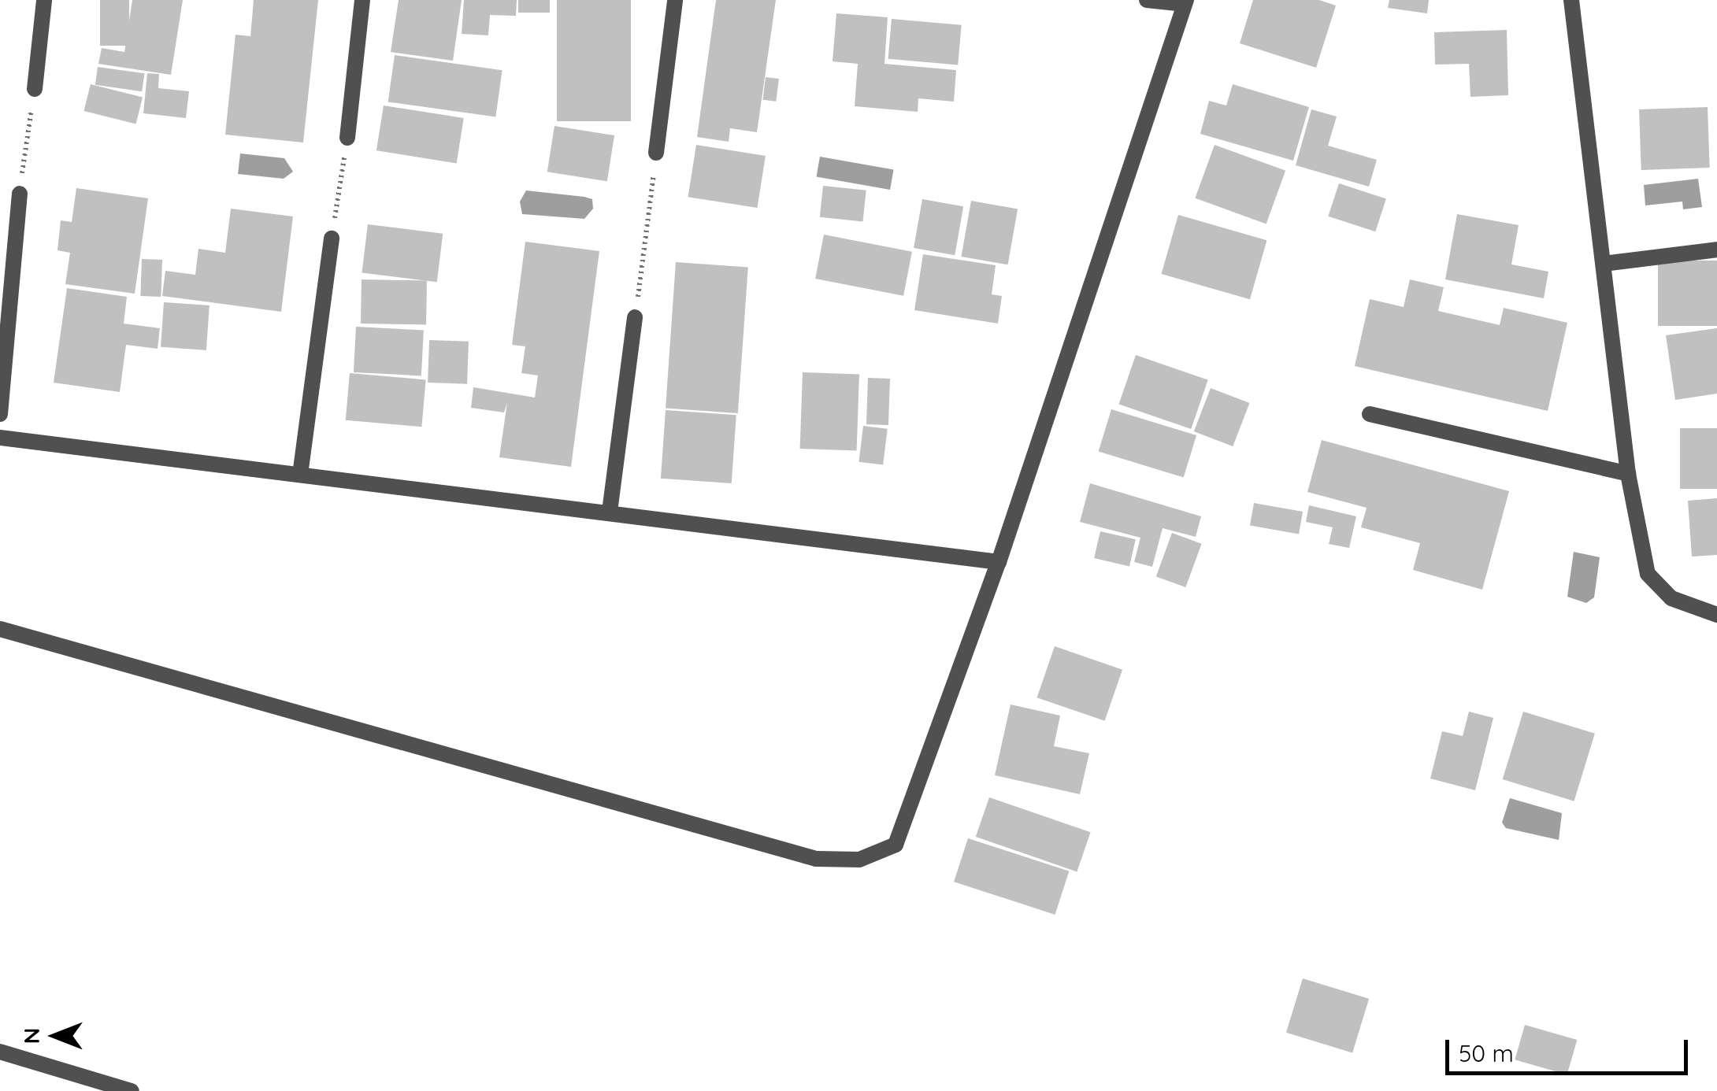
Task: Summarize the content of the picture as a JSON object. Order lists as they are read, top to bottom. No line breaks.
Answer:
{"scale_bar":"50 m","north":"left"}
